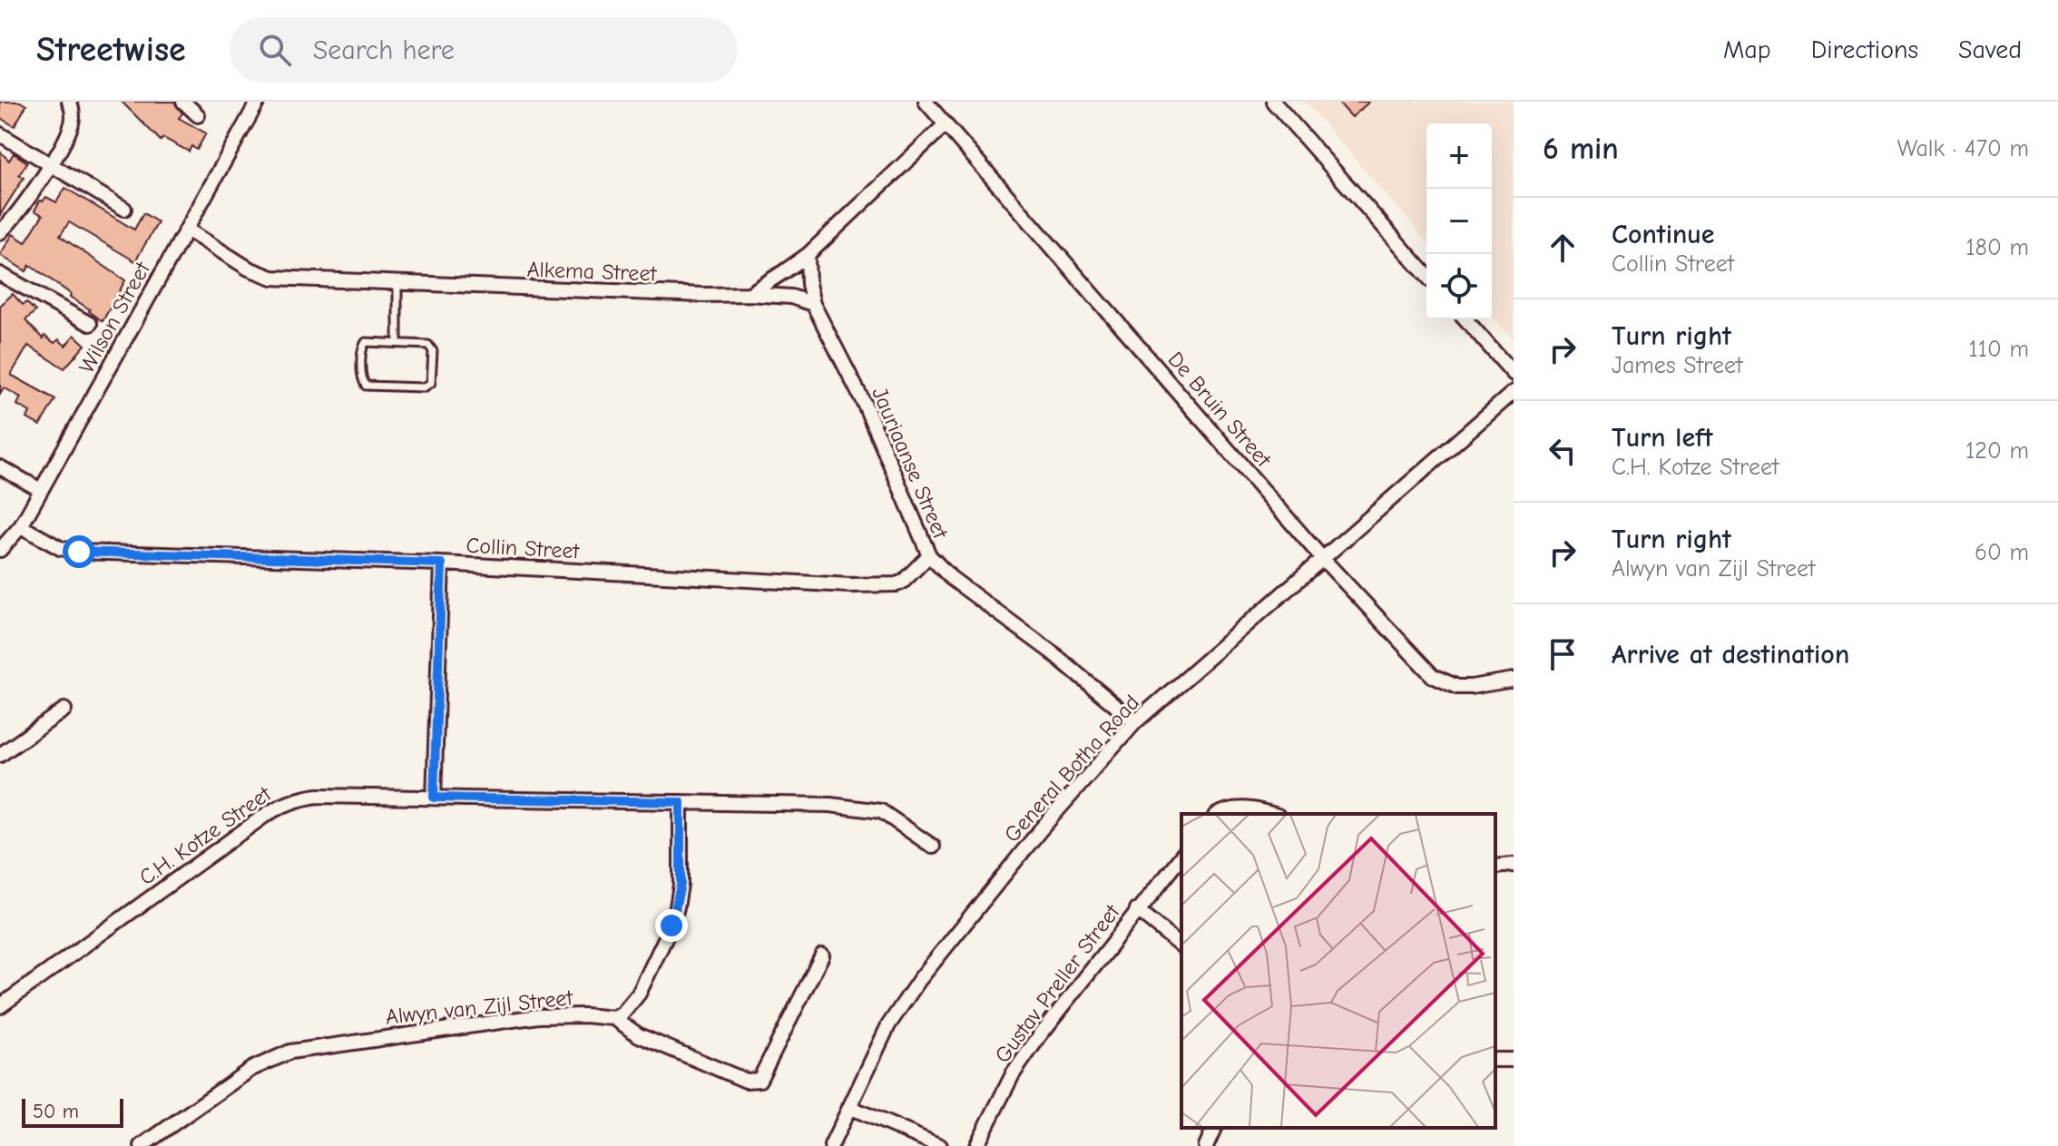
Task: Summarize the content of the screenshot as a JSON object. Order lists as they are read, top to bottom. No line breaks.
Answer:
{"streets":{"street":["Alkema Street","Wilson Street","De Bruin Street","Jauriaanse Street","Collin Street","General Botha Road","C.H. Kotze Street","Gustav Preller Street","Alwyn van Zijl Street"]},"crossings":[["Alkema Street","Wilson Street"],["Wilson Street","Collin Street"],["De Bruin Street","General Botha Road"],["Jauriaanse Street","Collin Street"],["Jauriaanse Street","General Botha Road"]],"scale_bar":"50 m","page":{"header":"Streetwise","search":"Search here","nav":["Map","Directions","Saved"],"heading":["6 min","Walk · 470 m"],"map_buttons":["+","−"],"list":[["Continue","Collin Street","180 m"],["Turn right","James Street","110 m"],["Turn left","C.H. Kotze Street","120 m"],["Turn right","Alwyn van Zijl Street","60 m"],"Arrive at destination"],"scale":"50 m"}}
